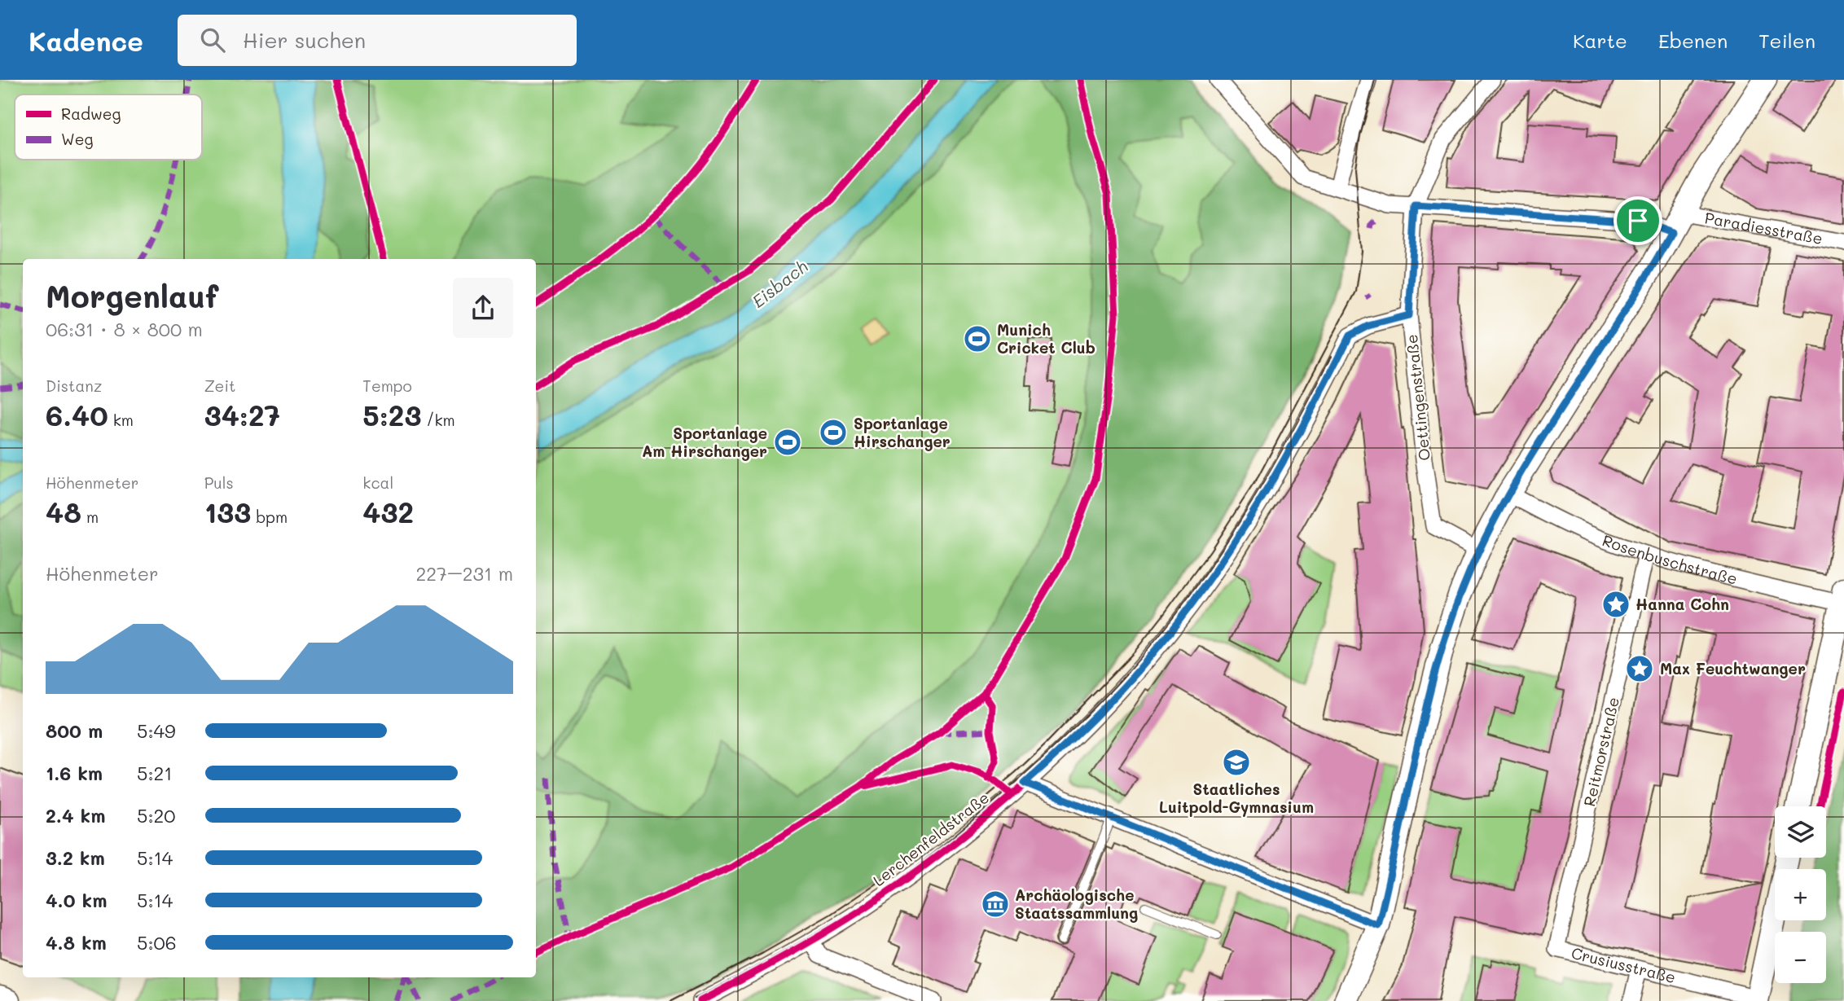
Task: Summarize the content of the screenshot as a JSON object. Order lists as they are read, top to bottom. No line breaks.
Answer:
{"streets":{"street":["Paradiesstraße","Oettingenstraße","Rosenbuschstraße","Reitmorstraße","Lerchenfeldstraße","Crusiusstraße"]},"crossings":[["Paradiesstraße","Oettingenstraße"],["Oettingenstraße","Lerchenfeldstraße"],["Rosenbuschstraße","Reitmorstraße"],["Reitmorstraße","Crusiusstraße"]],"water":["Eisbach"],"places":{"sports":["Munich Cricket Club","Sportanlage Hirschanger","Sportanlage Am Hirschanger"],"place":["Hanna Cohn","Max Feuchtwanger"],"school or university":["Staatliches Luitpold-Gymnasium"],"museum":["Archäologische Staatssammlung"]},"legend":["Radweg","Weg"],"page":{"header":"Kadence","search":"Hier suchen","nav":["Karte","Ebenen","Teilen"],"heading":["Morgenlauf","06:31 · 8 × 800 m"],"stats":[["Distanz","6.40 km"],["Zeit","34:27"],["Tempo","5:23 /km"],["Höhenmeter","48 m"],["Puls","133 bpm"],["kcal","432"]],"chart":["Höhenmeter","227–231 m"],"list":[{"name":"800 m","note":"5:49"},{"name":"1.6 km","note":"5:21"},{"name":"2.4 km","note":"5:20"},{"name":"3.2 km","note":"5:14"},{"name":"4.0 km","note":"5:14"},{"name":"4.8 km","note":"5:06"}],"map_buttons":["+","−"]}}
